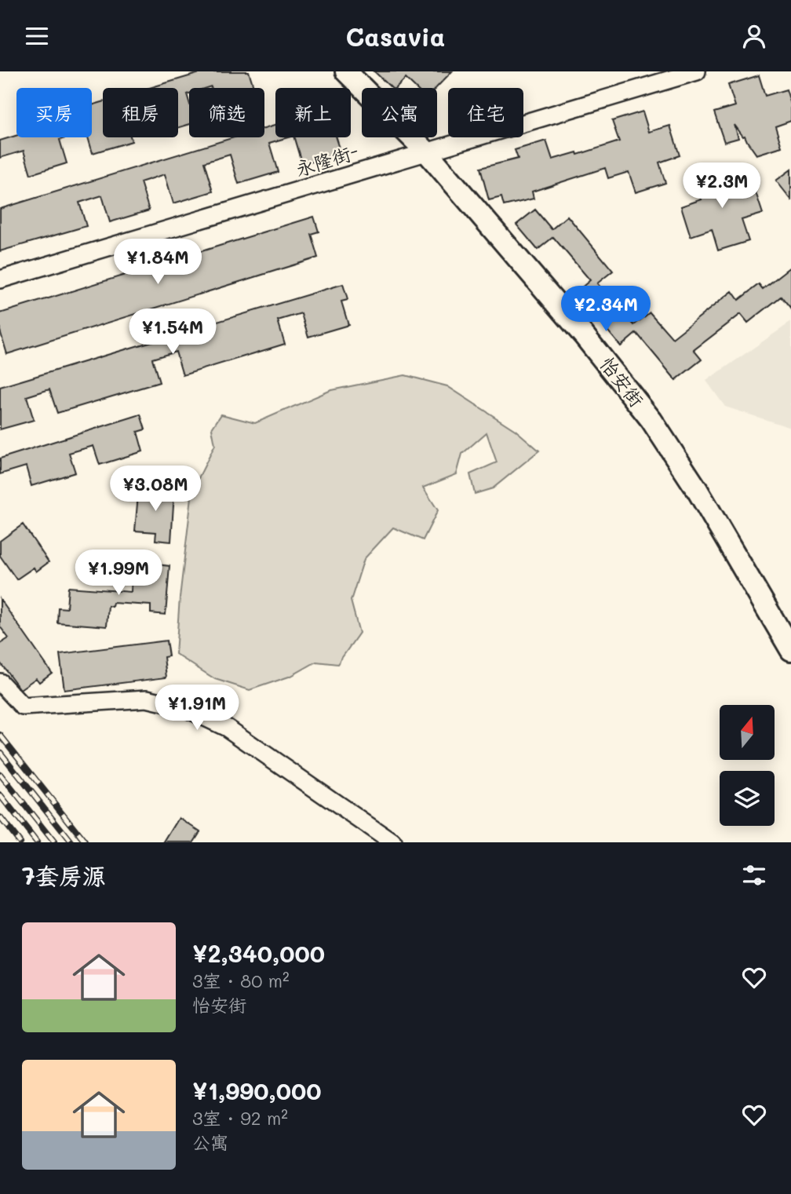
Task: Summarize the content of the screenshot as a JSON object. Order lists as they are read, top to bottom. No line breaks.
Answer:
{"streets":{"street":["永隆街-","怡安街"]},"crossings":[["永隆街-","怡安街"]],"north":"top","page":{"header":"Casavia","chip":["买房","租房","筛选","新上","公寓","住宅"],"price":["¥2.3M","¥1.84M","¥2.34M","¥1.54M","¥3.08M","¥1.99M","¥1.91M"],"heading":"7套房源","list":[{"name":"¥2,340,000","note":"3室 · 80 m² · 怡安街"},{"name":"¥1,990,000","note":"3室 · 92 m² · 公寓"}]}}
